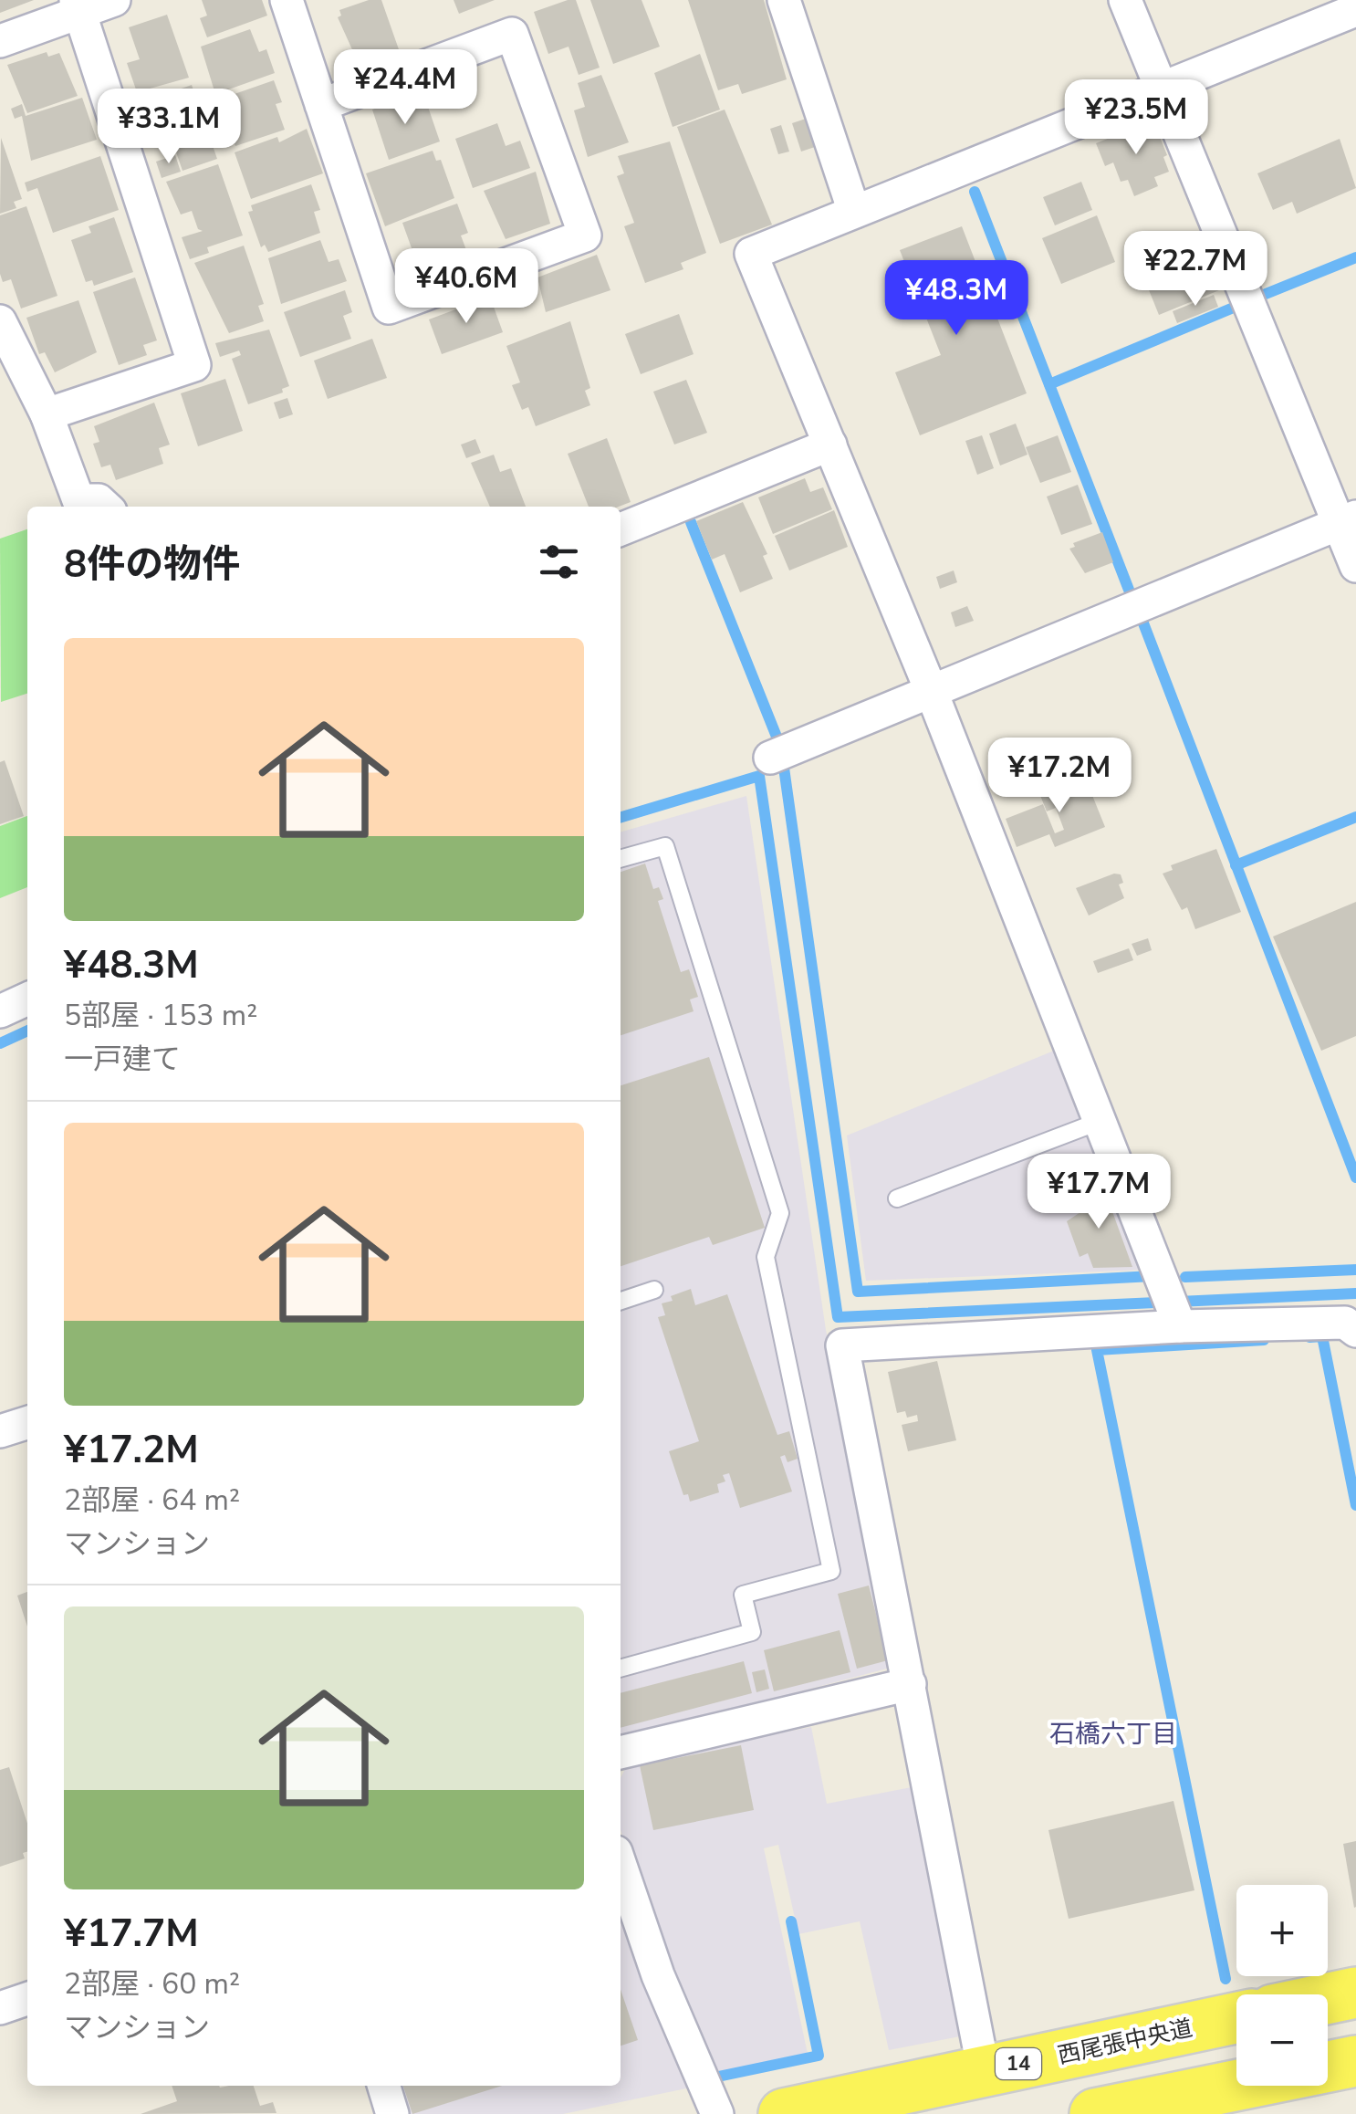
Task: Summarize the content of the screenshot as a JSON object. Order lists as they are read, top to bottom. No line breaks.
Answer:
{"streets":{"main road":["西尾張中央道","14"]},"districts":["石橋六丁目"],"page":{"price":["¥24.4M","¥23.5M","¥33.1M","¥22.7M","¥40.6M","¥48.3M","¥17.2M","¥17.7M"],"heading":"8件の物件","list":[{"name":"¥48.3M","note":"5部屋 · 153 m² · 一戸建て"},{"name":"¥17.2M","note":"2部屋 · 64 m² · マンション"},{"name":"¥17.7M","note":"2部屋 · 60 m² · マンション"}],"map_buttons":["+","−"]}}
